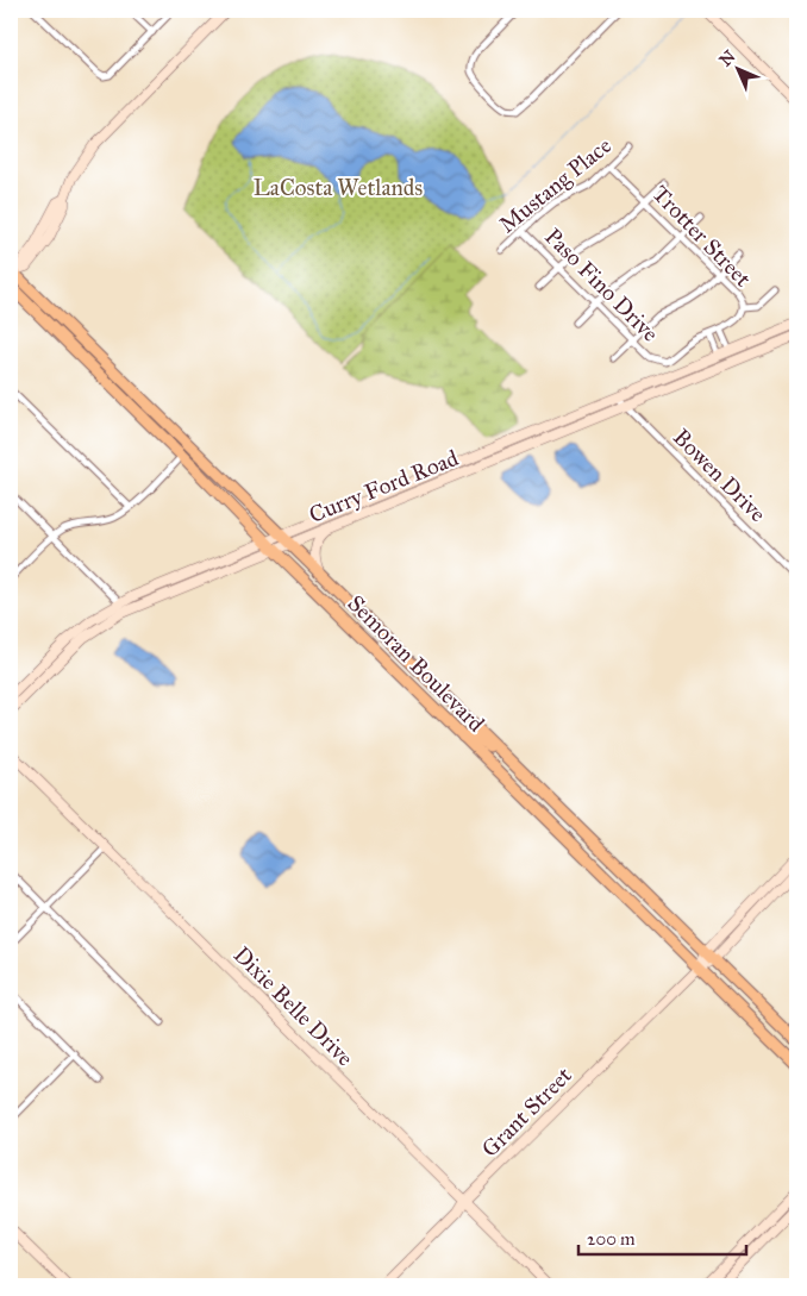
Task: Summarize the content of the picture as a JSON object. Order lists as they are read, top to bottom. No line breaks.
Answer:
{"streets":{"main road":["Semoran Boulevard"],"street":["Mustang Place","Trotter Street","Paso Fino Drive","Bowen Drive","Curry Ford Road","Dixie Belle Drive","Grant Street"]},"crossings":[["Mustang Place","Trotter Street"],["Mustang Place","Paso Fino Drive"],["Trotter Street","Paso Fino Drive"],["Bowen Drive","Curry Ford Road"],["Curry Ford Road","Semoran Boulevard"],["Semoran Boulevard","Grant Street"],["Dixie Belle Drive","Grant Street"]],"parks":["LaCosta Wetlands"],"scale_bar":"200 m","north":"top left"}
